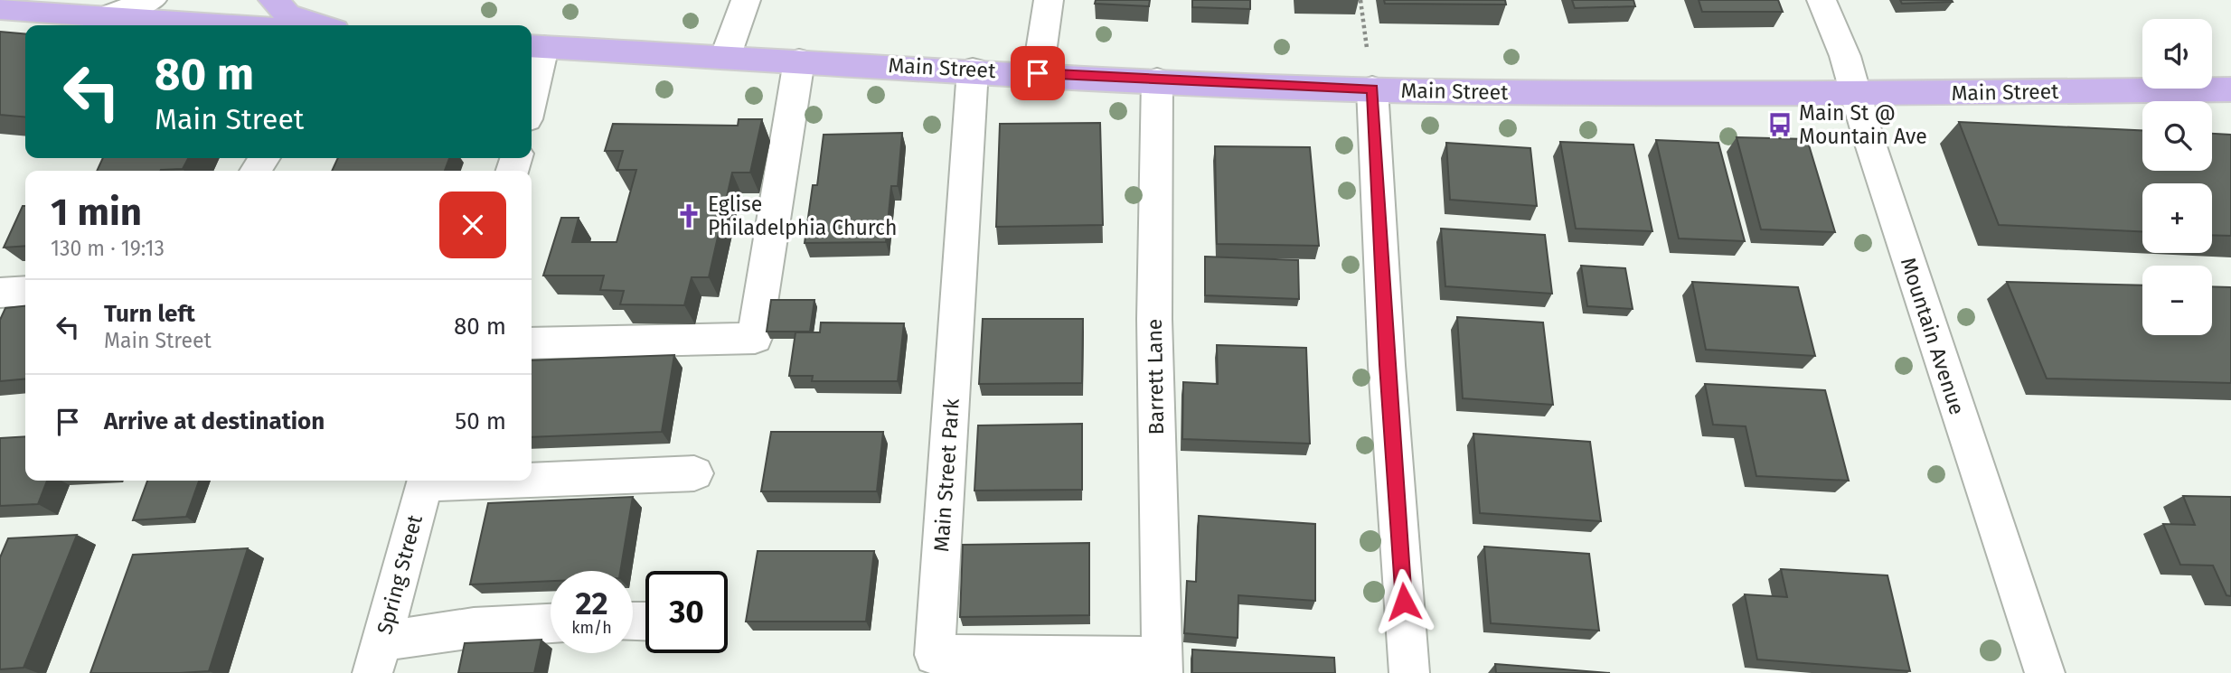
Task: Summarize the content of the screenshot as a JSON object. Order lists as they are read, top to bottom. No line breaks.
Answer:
{"streets":{"main road":["Main Street"],"street":["Mountain Avenue","Barrett Lane","Main Street Park","Spring Street"]},"crossings":[["Main Street","Mountain Avenue"],["Main Street","Barrett Lane"],["Main Street","Main Street Park"],["Barrett Lane","Main Street Park"]],"places":{"bus stop":["Main St @ Mountain Ave"],"church":["Eglise Philadelphia Church"]},"page":{"map_buttons":["+","−"],"turn":["80 m","Main Street"],"heading":["1 min","130 m · 19:13"],"list":[{"name":"Turn left","note":"Main Street","value":"80 m"},{"name":"Arrive at destination","value":"50 m"}],"speed":"22 km/h","limit":"30"}}
